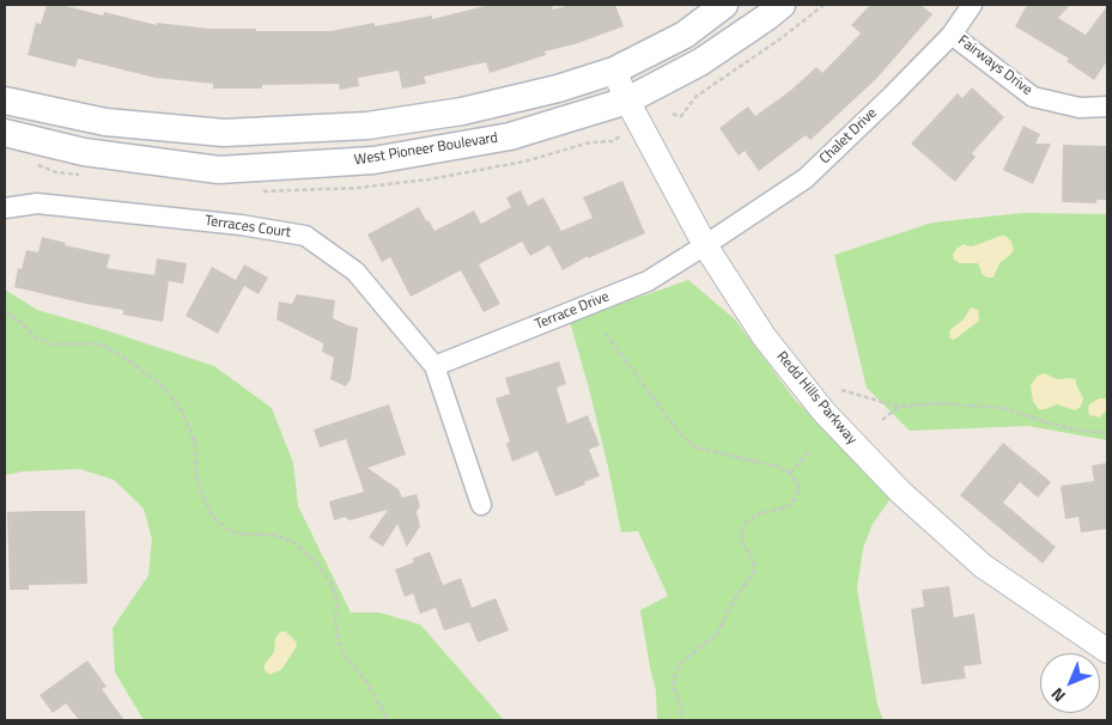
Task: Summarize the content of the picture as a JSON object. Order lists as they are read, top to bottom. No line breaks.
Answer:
{"streets":{"main road":["West Pioneer Boulevard"],"street":["Fairways Drive","Chalet Drive","Terraces Court","Terrace Drive","Redd Hills Parkway"]},"crossings":[["Fairways Drive","Chalet Drive"],["Chalet Drive","Terrace Drive"],["Chalet Drive","Redd Hills Parkway"],["West Pioneer Boulevard","Redd Hills Parkway"],["Terraces Court","Terrace Drive"],["Terrace Drive","Redd Hills Parkway"]],"north":"bottom left"}
